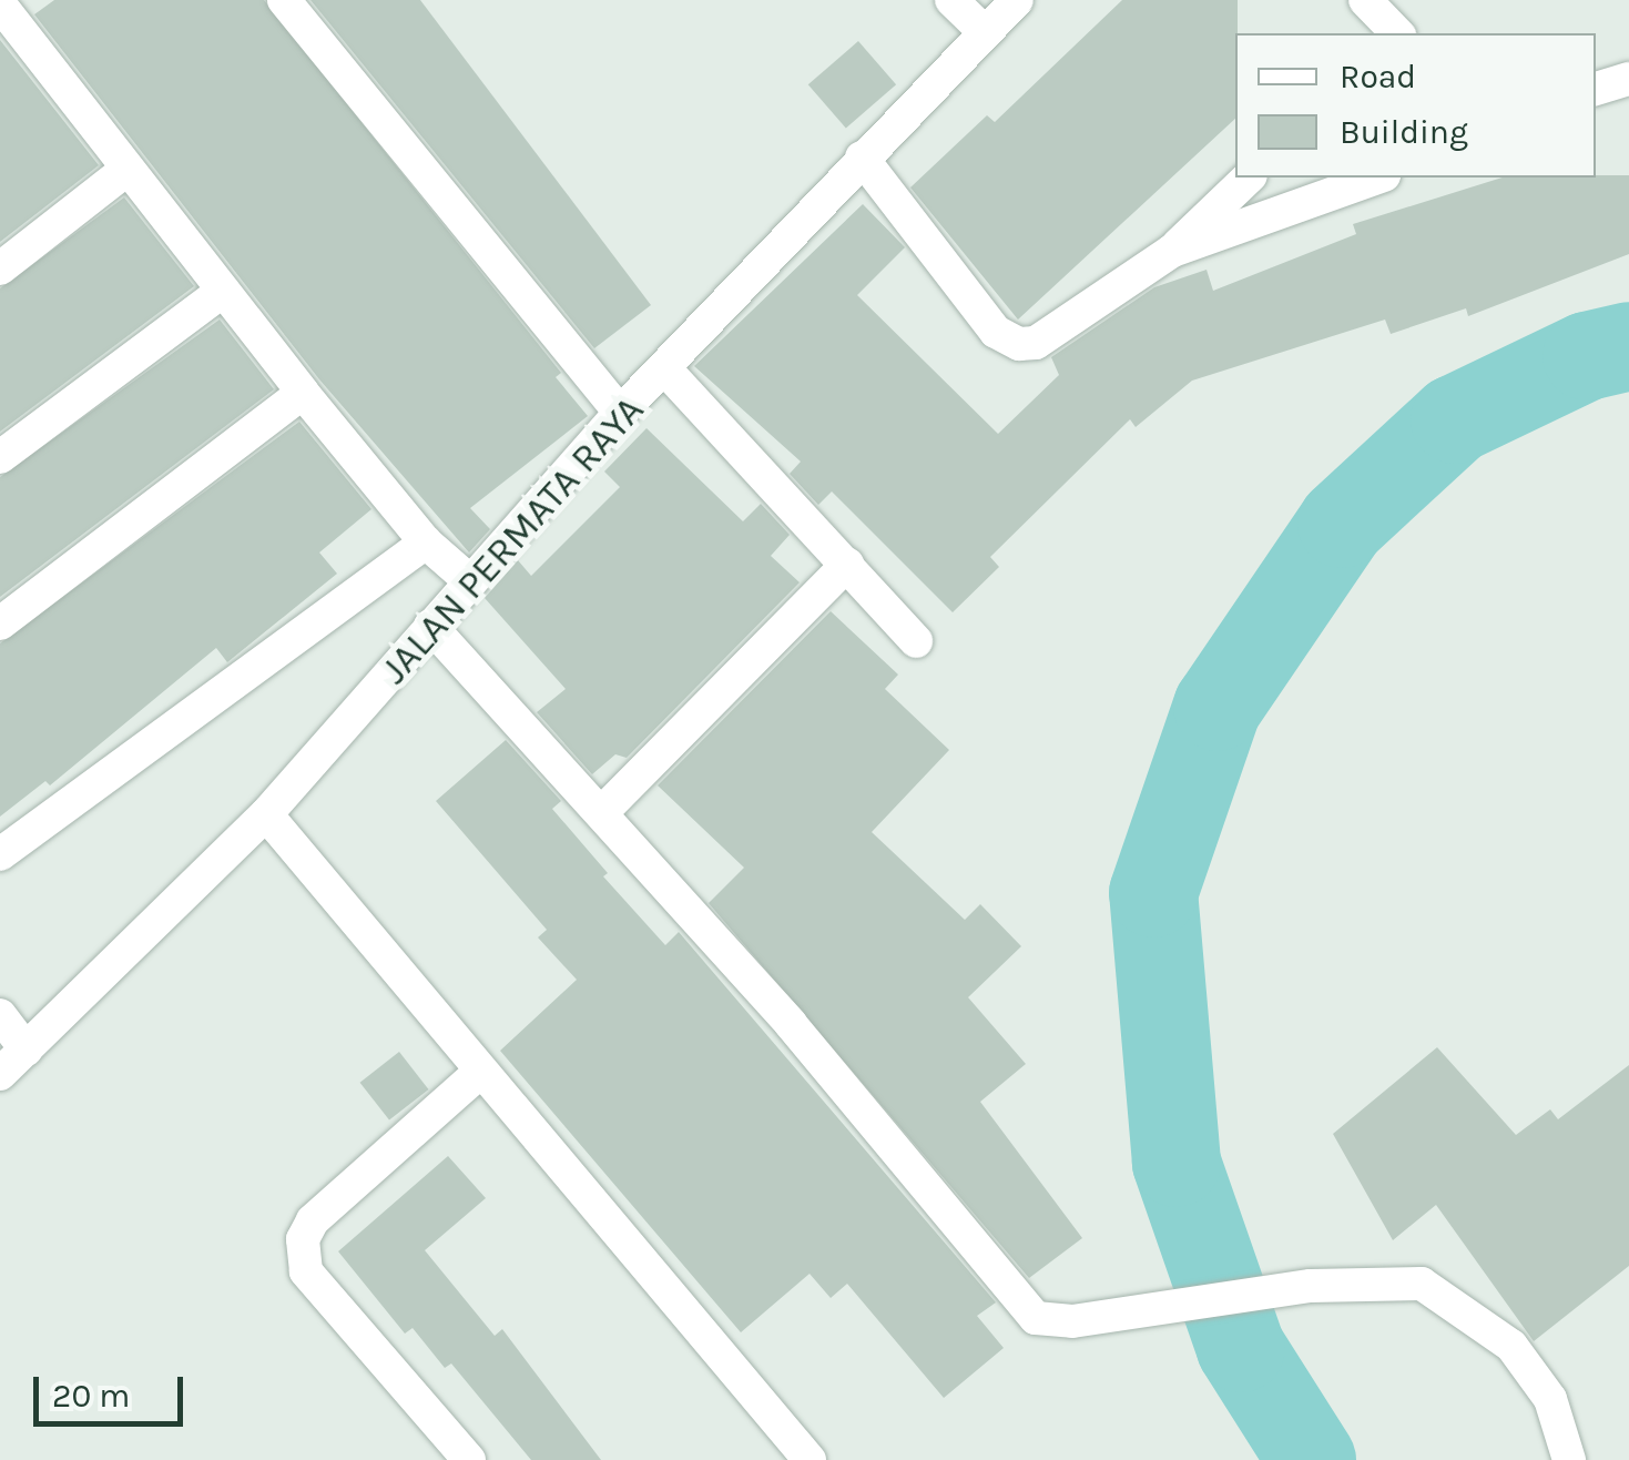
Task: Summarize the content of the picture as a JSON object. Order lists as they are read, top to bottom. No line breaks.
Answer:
{"streets":{"street":["JALAN PERMATA RAYA"]},"legend":["Road","Building"],"scale_bar":"20 m"}
